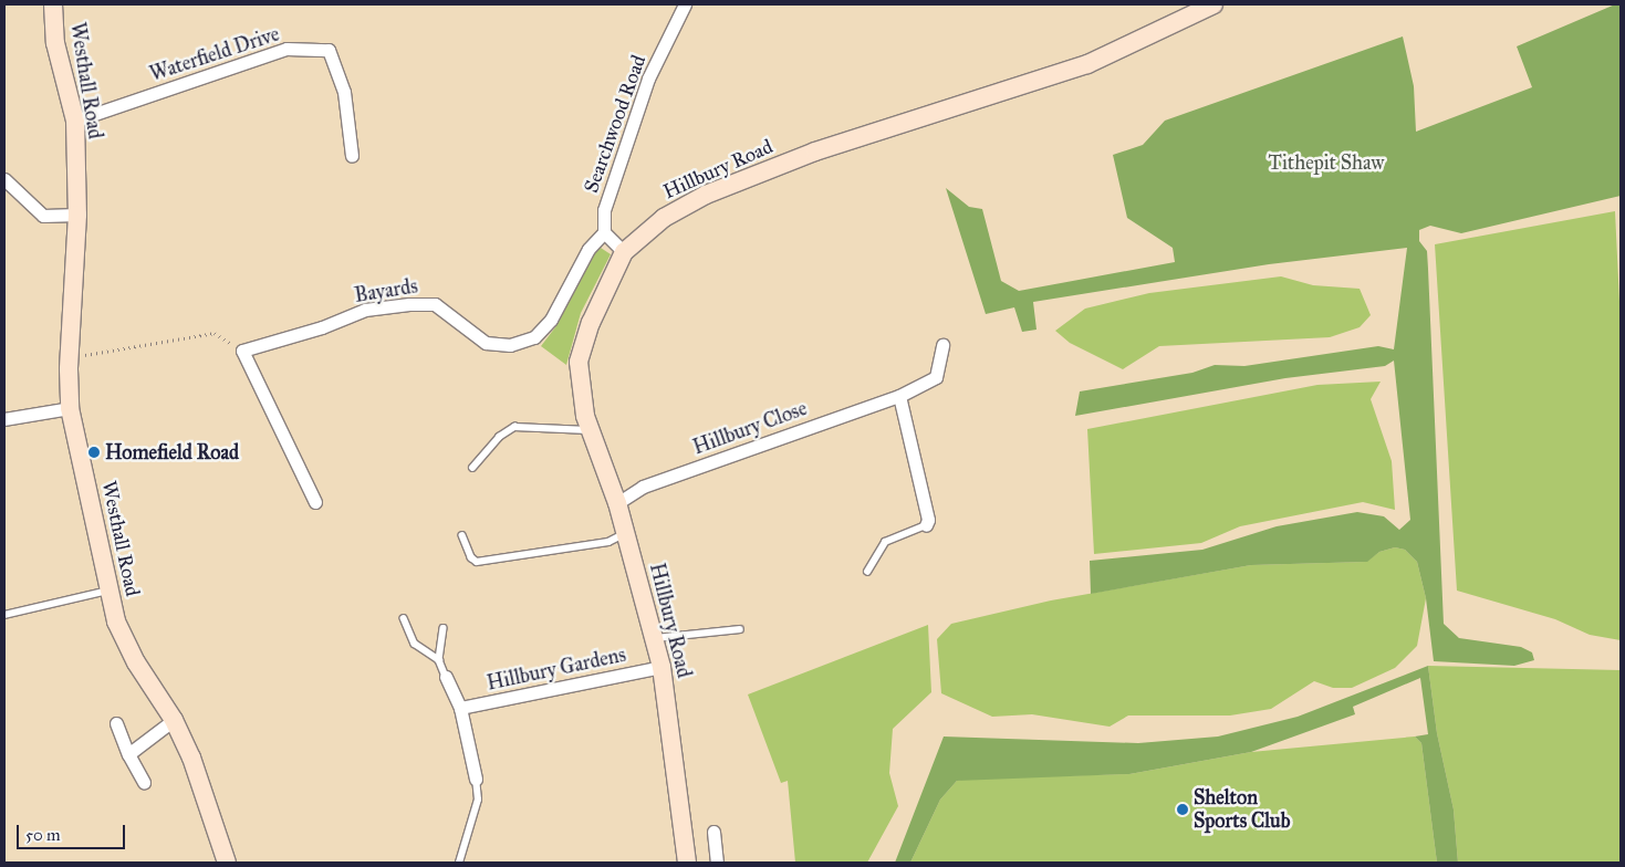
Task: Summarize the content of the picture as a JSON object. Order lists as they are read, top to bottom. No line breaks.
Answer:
{"streets":{"main road":["Westhall Road","Hillbury Road"],"street":["Waterfield Drive","Searchwood Road","Bayards","Hillbury Close","Hillbury Gardens"]},"crossings":[["Waterfield Drive","Westhall Road"],["Searchwood Road","Bayards"],["Hillbury Road","Hillbury Close"],["Hillbury Road","Hillbury Gardens"]],"parks":["Tithepit Shaw"],"places":["Homefield Road","Shelton Sports Club"],"scale_bar":"50 m"}
